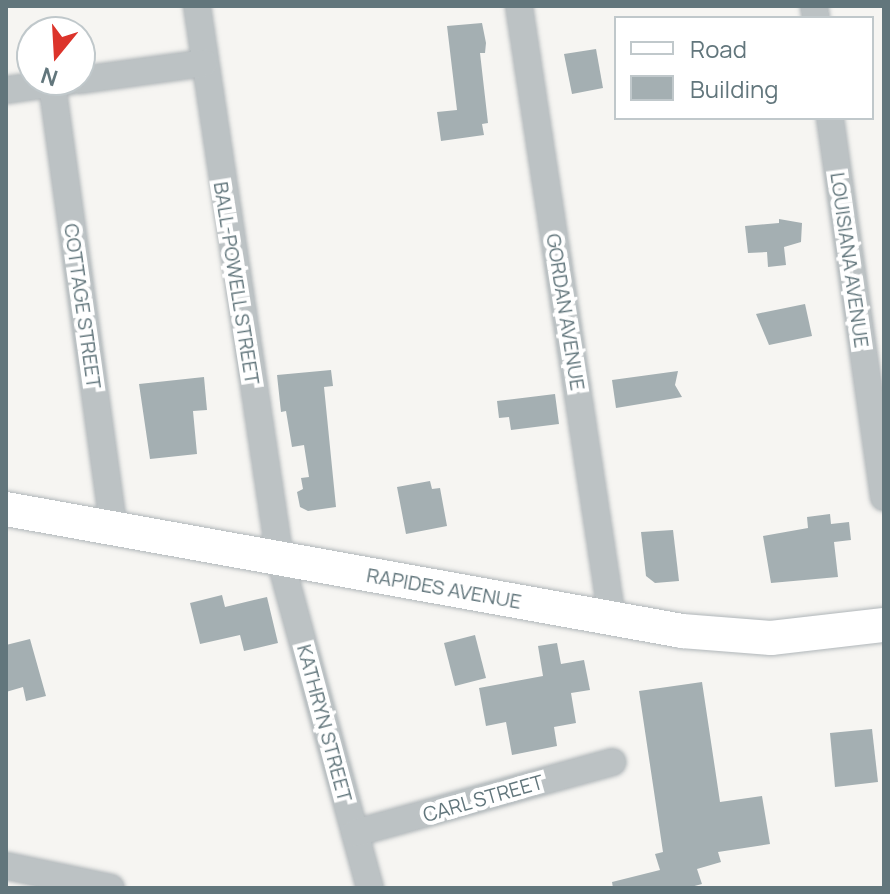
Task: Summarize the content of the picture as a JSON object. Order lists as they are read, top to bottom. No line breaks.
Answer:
{"streets":{"main road":["RAPIDES AVENUE"],"street":["LOUISIANA AVENUE","BALL-POWELL STREET","COTTAGE STREET","GORDAN AVENUE","KATHRYN STREET","CARL STREET"]},"crossings":[["BALL-POWELL STREET","RAPIDES AVENUE"],["BALL-POWELL STREET","KATHRYN STREET"],["COTTAGE STREET","RAPIDES AVENUE"],["GORDAN AVENUE","RAPIDES AVENUE"],["RAPIDES AVENUE","KATHRYN STREET"],["KATHRYN STREET","CARL STREET"]],"legend":["Road","Building"],"north":"bottom"}
